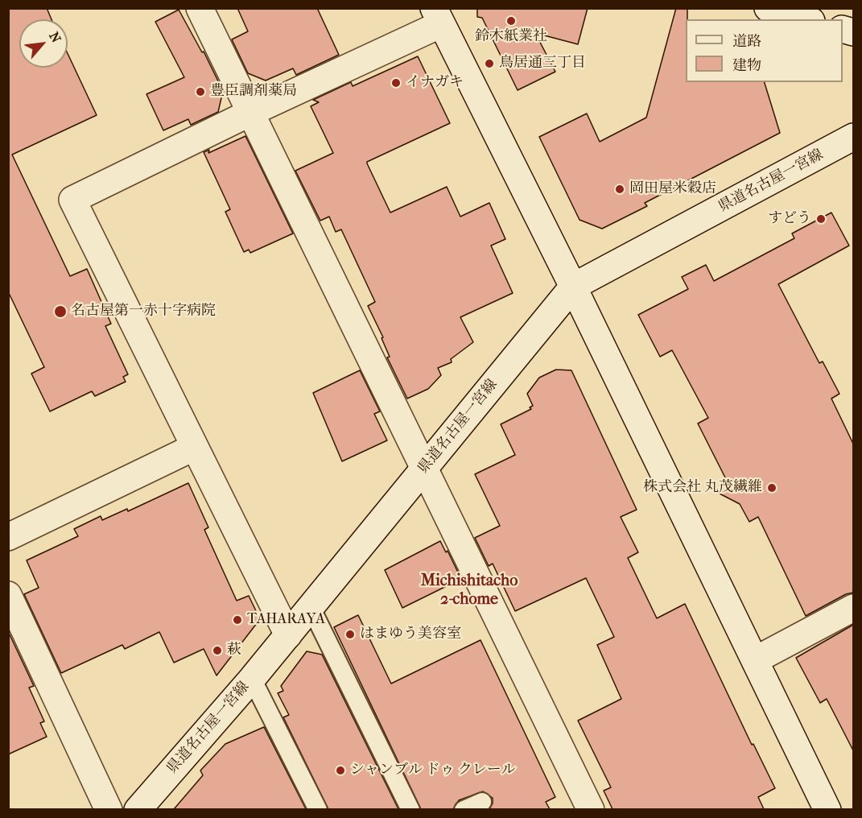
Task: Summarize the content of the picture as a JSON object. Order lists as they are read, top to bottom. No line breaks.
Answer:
{"streets":{"street":["県道名古屋一宮線"]},"districts":["Michishitacho 2-chome"],"places":["鈴木紙業社","鳥居通三丁目","イナガキ","豊臣調剤薬局","岡田屋米穀店","すどう","名古屋第一赤十字病院","株式会社 丸茂繊維","TAHARAYA","はまゆう美容室","萩","シャンブル ドゥ クレール"],"legend":["道路","建物"],"north":"top right"}
